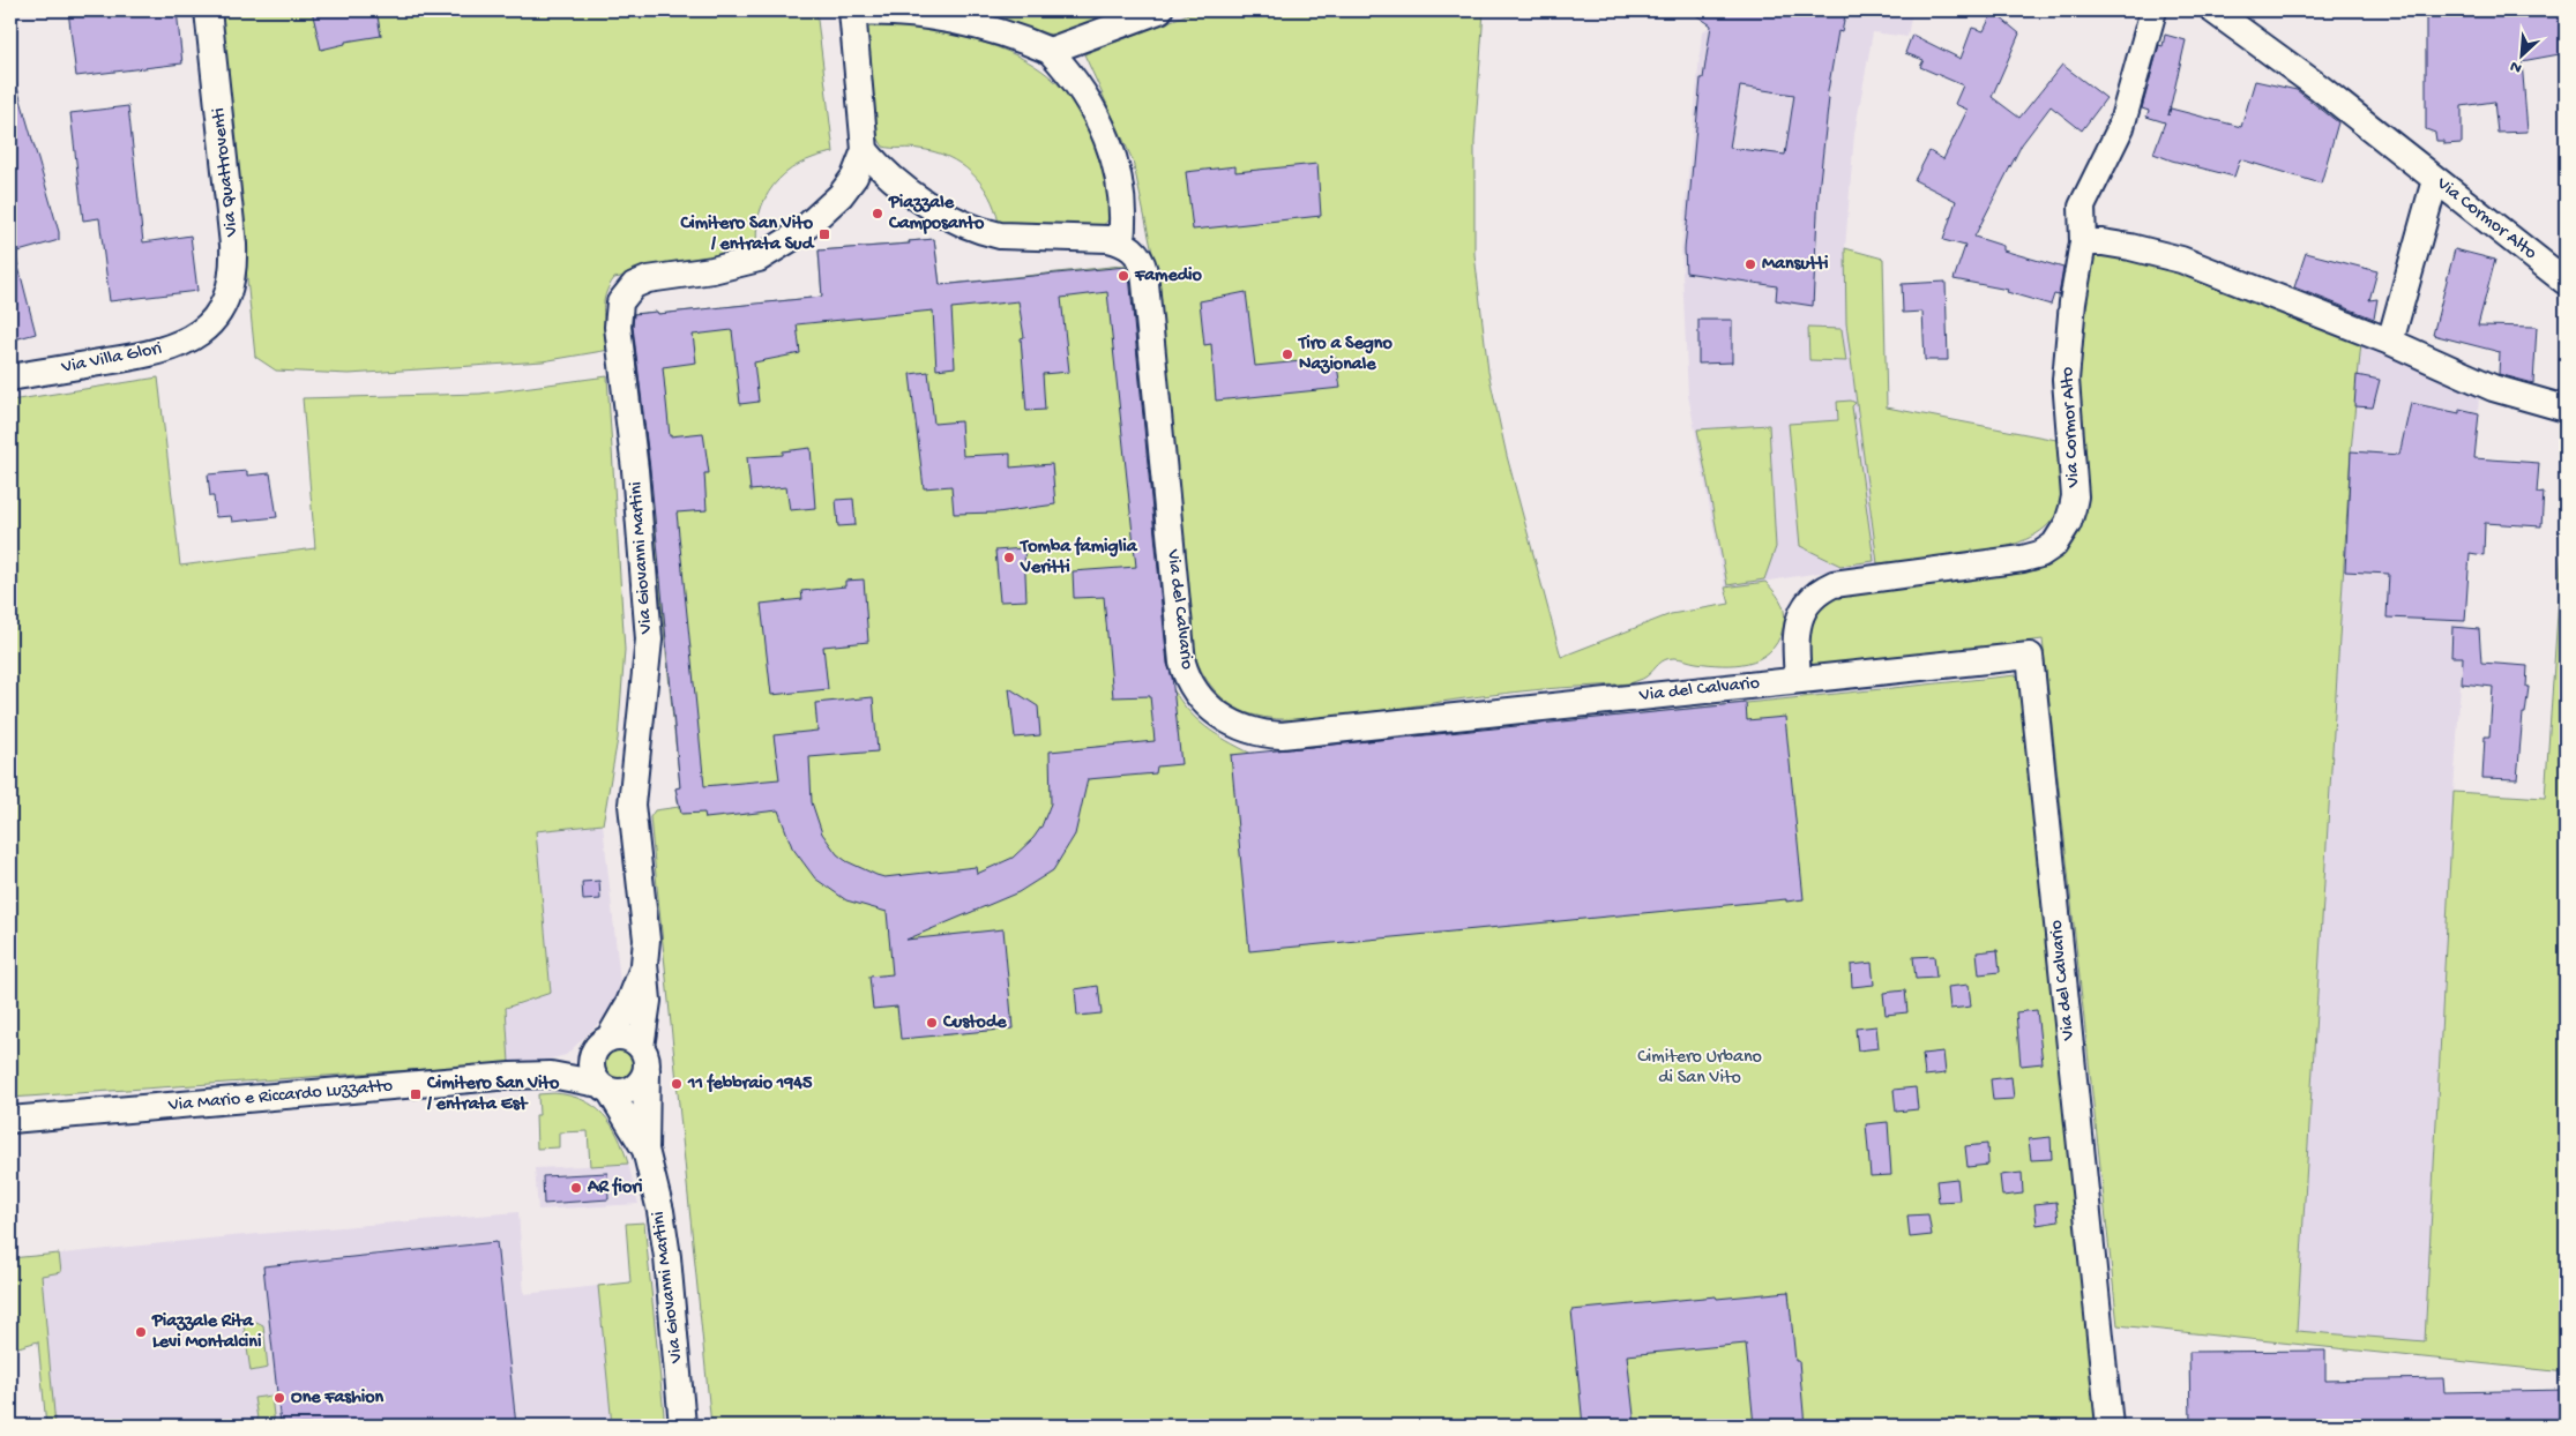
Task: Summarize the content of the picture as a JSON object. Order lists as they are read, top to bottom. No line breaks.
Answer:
{"streets":{"street":["Via Quattroventi","Via Cormor Alto","Via Villa Glori","Via Giovanni Martini","Via del Calvario","Via Mario e Riccardo Luzzatto"]},"crossings":[["Via Quattroventi","Via Villa Glori"],["Via Cormor Alto","Via del Calvario"],["Via Giovanni Martini","Via Mario e Riccardo Luzzatto"]],"parks":["Cimitero Urbano di San Vito"],"places":{"other":["Piazzale Camposanto","Mansutti","Famedio","Tiro a Segno Nazionale","Tomba famiglia Veritti","Custode","11 febbraio 1945","AR fiori","Piazzale Rita Levi Montalcini","One Fashion"],"transit":["Cimitero San Vito / entrata Sud","Cimitero San Vito / entrata Est"]},"north":"bottom left"}
